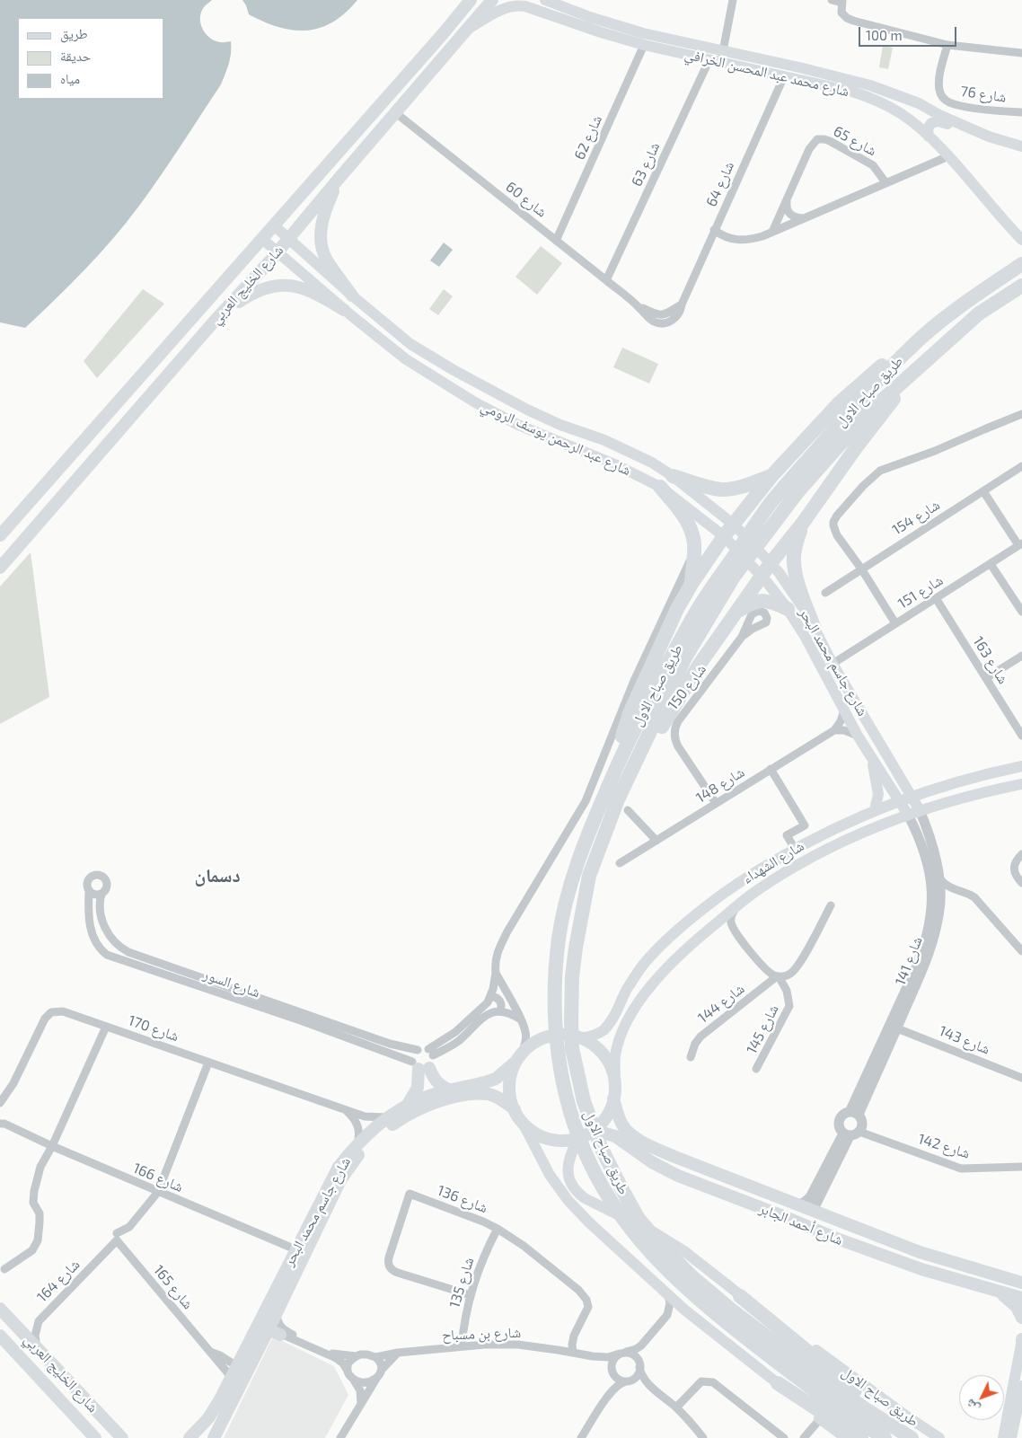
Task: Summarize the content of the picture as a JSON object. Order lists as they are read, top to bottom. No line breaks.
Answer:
{"streets":{"highway":["طريق صباح الاول"],"main road":["شارع محمد عبد المحسن الخرافي","شارع الخليج العربي","شارع عبد الرحمن يوسف الرومي","شارع جاسم محمد البحر","شارع الشهداء","شارع أحمد الجابر"],"street":["شارع 76","شارع 62","شارع 65","شارع 63","شارع 64","شارع 60","شارع 154","شارع 151","شارع 163","شارع 150","شارع 148","شارع 141","شارع السور","شارع 144","شارع 170","شارع 145","شارع 143","شارع 142","شارع 166","شارع 136","شارع 164","شارع 135","شارع 165","شارع بن مسباح"]},"crossings":[["شارع محمد عبد المحسن الخرافي","شارع 62"],["شارع محمد عبد المحسن الخرافي","شارع 63"],["شارع محمد عبد المحسن الخرافي","شارع 64"],["شارع محمد عبد المحسن الخرافي","شارع الخليج العربي"],["شارع 62","شارع 60"],["شارع 63","شارع 60"],["شارع 64","شارع 60"],["شارع 60","شارع الخليج العربي"],["شارع الخليج العربي","شارع عبد الرحمن يوسف الرومي"],["شارع الخليج العربي","شارع 164"],["طريق صباح الاول","شارع جاسم محمد البحر"],["طريق صباح الاول","شارع الشهداء"],["طريق صباح الاول","شارع أحمد الجابر"],["شارع عبد الرحمن يوسف الرومي","شارع جاسم محمد البحر"],["شارع 151","شارع 163"],["شارع 151","شارع جاسم محمد البحر"],["شارع جاسم محمد البحر","شارع الشهداء"],["شارع جاسم محمد البحر","شارع 141"],["شارع جاسم محمد البحر","شارع 170"],["شارع جاسم محمد البحر","شارع 166"],["شارع جاسم محمد البحر","شارع أحمد الجابر"],["شارع جاسم محمد البحر","شارع 165"],["شارع 150","شارع 148"],["شارع الشهداء","شارع 141"],["شارع الشهداء","شارع أحمد الجابر"],["شارع 141","شارع 143"],["شارع 141","شارع 142"],["شارع 144","شارع 145"],["شارع 166","شارع 164"],["شارع 136","شارع 135"],["شارع 136","شارع بن مسباح"],["شارع 164","شارع 165"],["شارع 135","شارع بن مسباح"]],"districts":["دسمان"],"legend":["طريق","حديقة","مياه"],"scale_bar":"100 m","north":"bottom left"}
